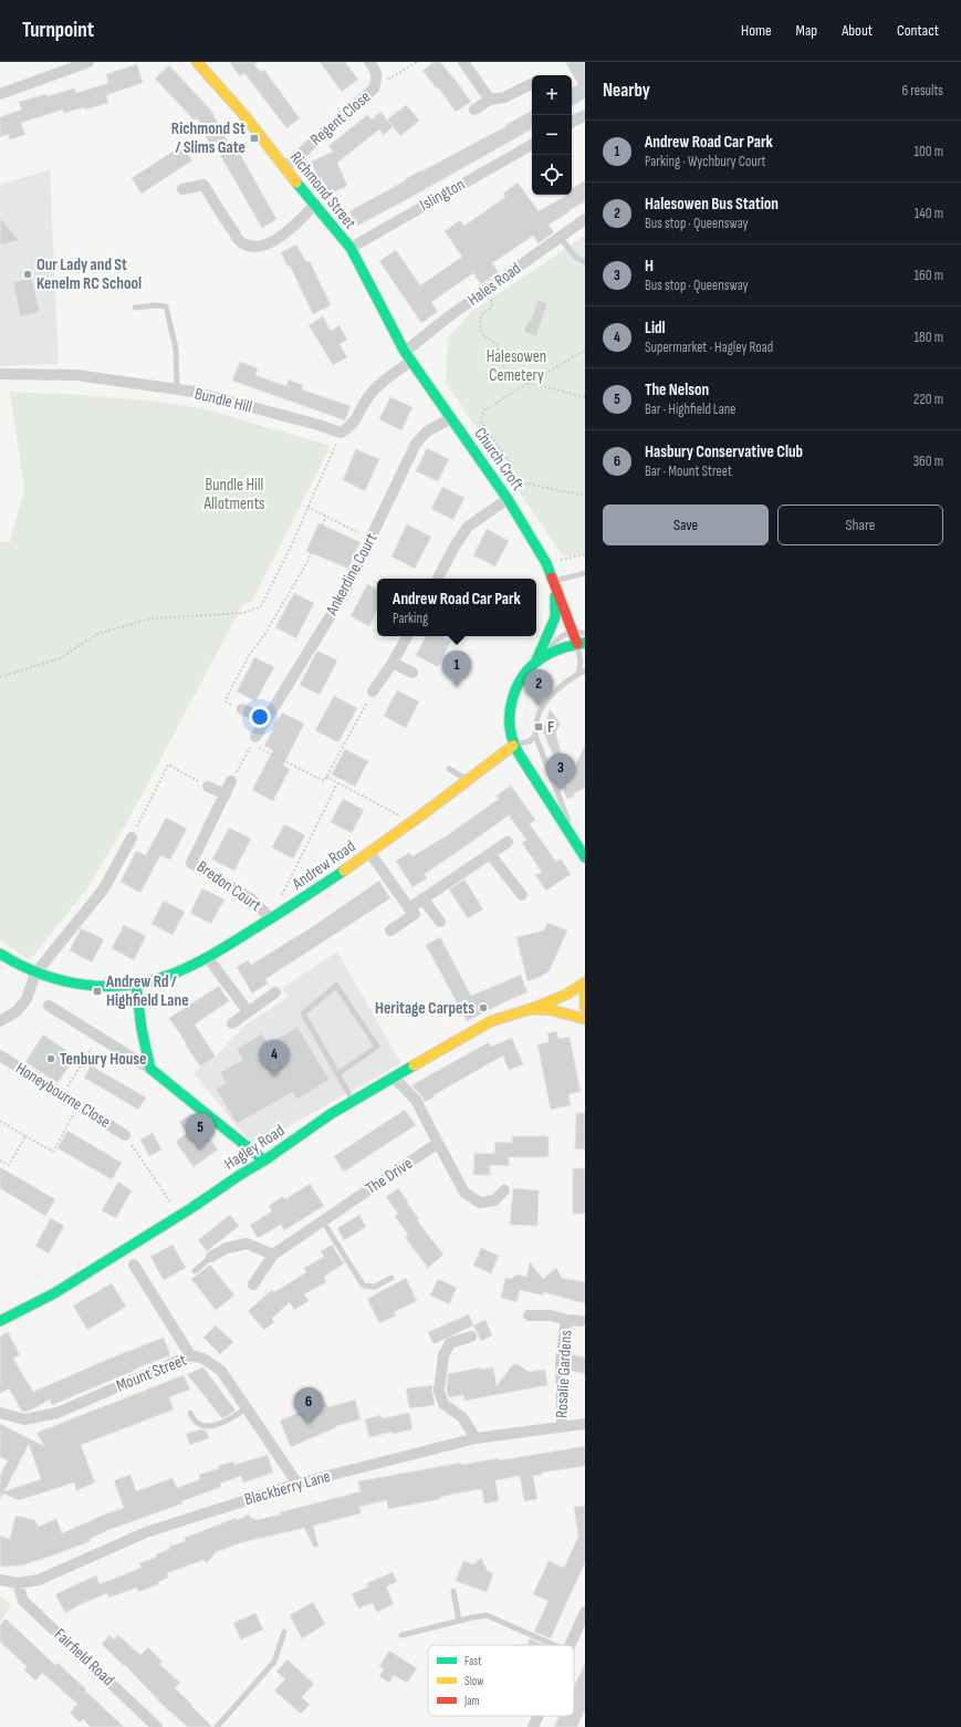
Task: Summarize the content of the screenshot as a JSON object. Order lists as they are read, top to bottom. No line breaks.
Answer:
{"streets":{"street":["Regent Close","Richmond Street","Islington","Hales Road","Bundle Hill","Church Croft","Ankerdine Court","Andrew Road","Bredon Court","Honeybourne Close","Hagley Road","The Drive","Mount Street","Rosalie Gardens","Blackberry Lane","Fairfield Road"]},"crossings":[["Regent Close","Richmond Street"],["Richmond Street","Islington"],["Richmond Street","Hales Road"],["Richmond Street","Church Croft"],["Hales Road","Church Croft"],["Church Croft","Ankerdine Court"],["Andrew Road","Bredon Court"],["Mount Street","Blackberry Lane"],["Rosalie Gardens","Blackberry Lane"],["Blackberry Lane","Fairfield Road"]],"parks":["Halesowen Cemetery","Bundle Hill Allotments"],"places":{"transit":["Richmond St / Slims Gate","F","Andrew Rd / Highfield Lane"],"other":["Our Lady and St Kenelm RC School","Heritage Carpets","Tenbury House"]},"legend":["Fast","Slow","Jam"],"page":{"header":"Turnpoint","nav":["Home","Map","About","Contact"],"heading":["Nearby","6 results"],"map_buttons":["+","−"],"list":[{"mark":"1","name":"Andrew Road Car Park","note":"Parking · Wychbury Court","value":"100 m"},{"mark":"2","name":"Halesowen Bus Station","note":"Bus stop · Queensway","value":"140 m"},{"mark":"3","name":"H","note":"Bus stop · Queensway","value":"160 m"},{"mark":"4","name":"Lidl","note":"Supermarket · Hagley Road","value":"180 m"},{"mark":"5","name":"The Nelson","note":"Bar · Highfield Lane","value":"220 m"},{"mark":"6","name":"Hasbury Conservative Club","note":"Bar · Mount Street","value":"360 m"}],"buttons":["Save","Share"],"popup":["Andrew Road Car Park","Parking"],"pins":["1","2","3","4","5","6"]}}
